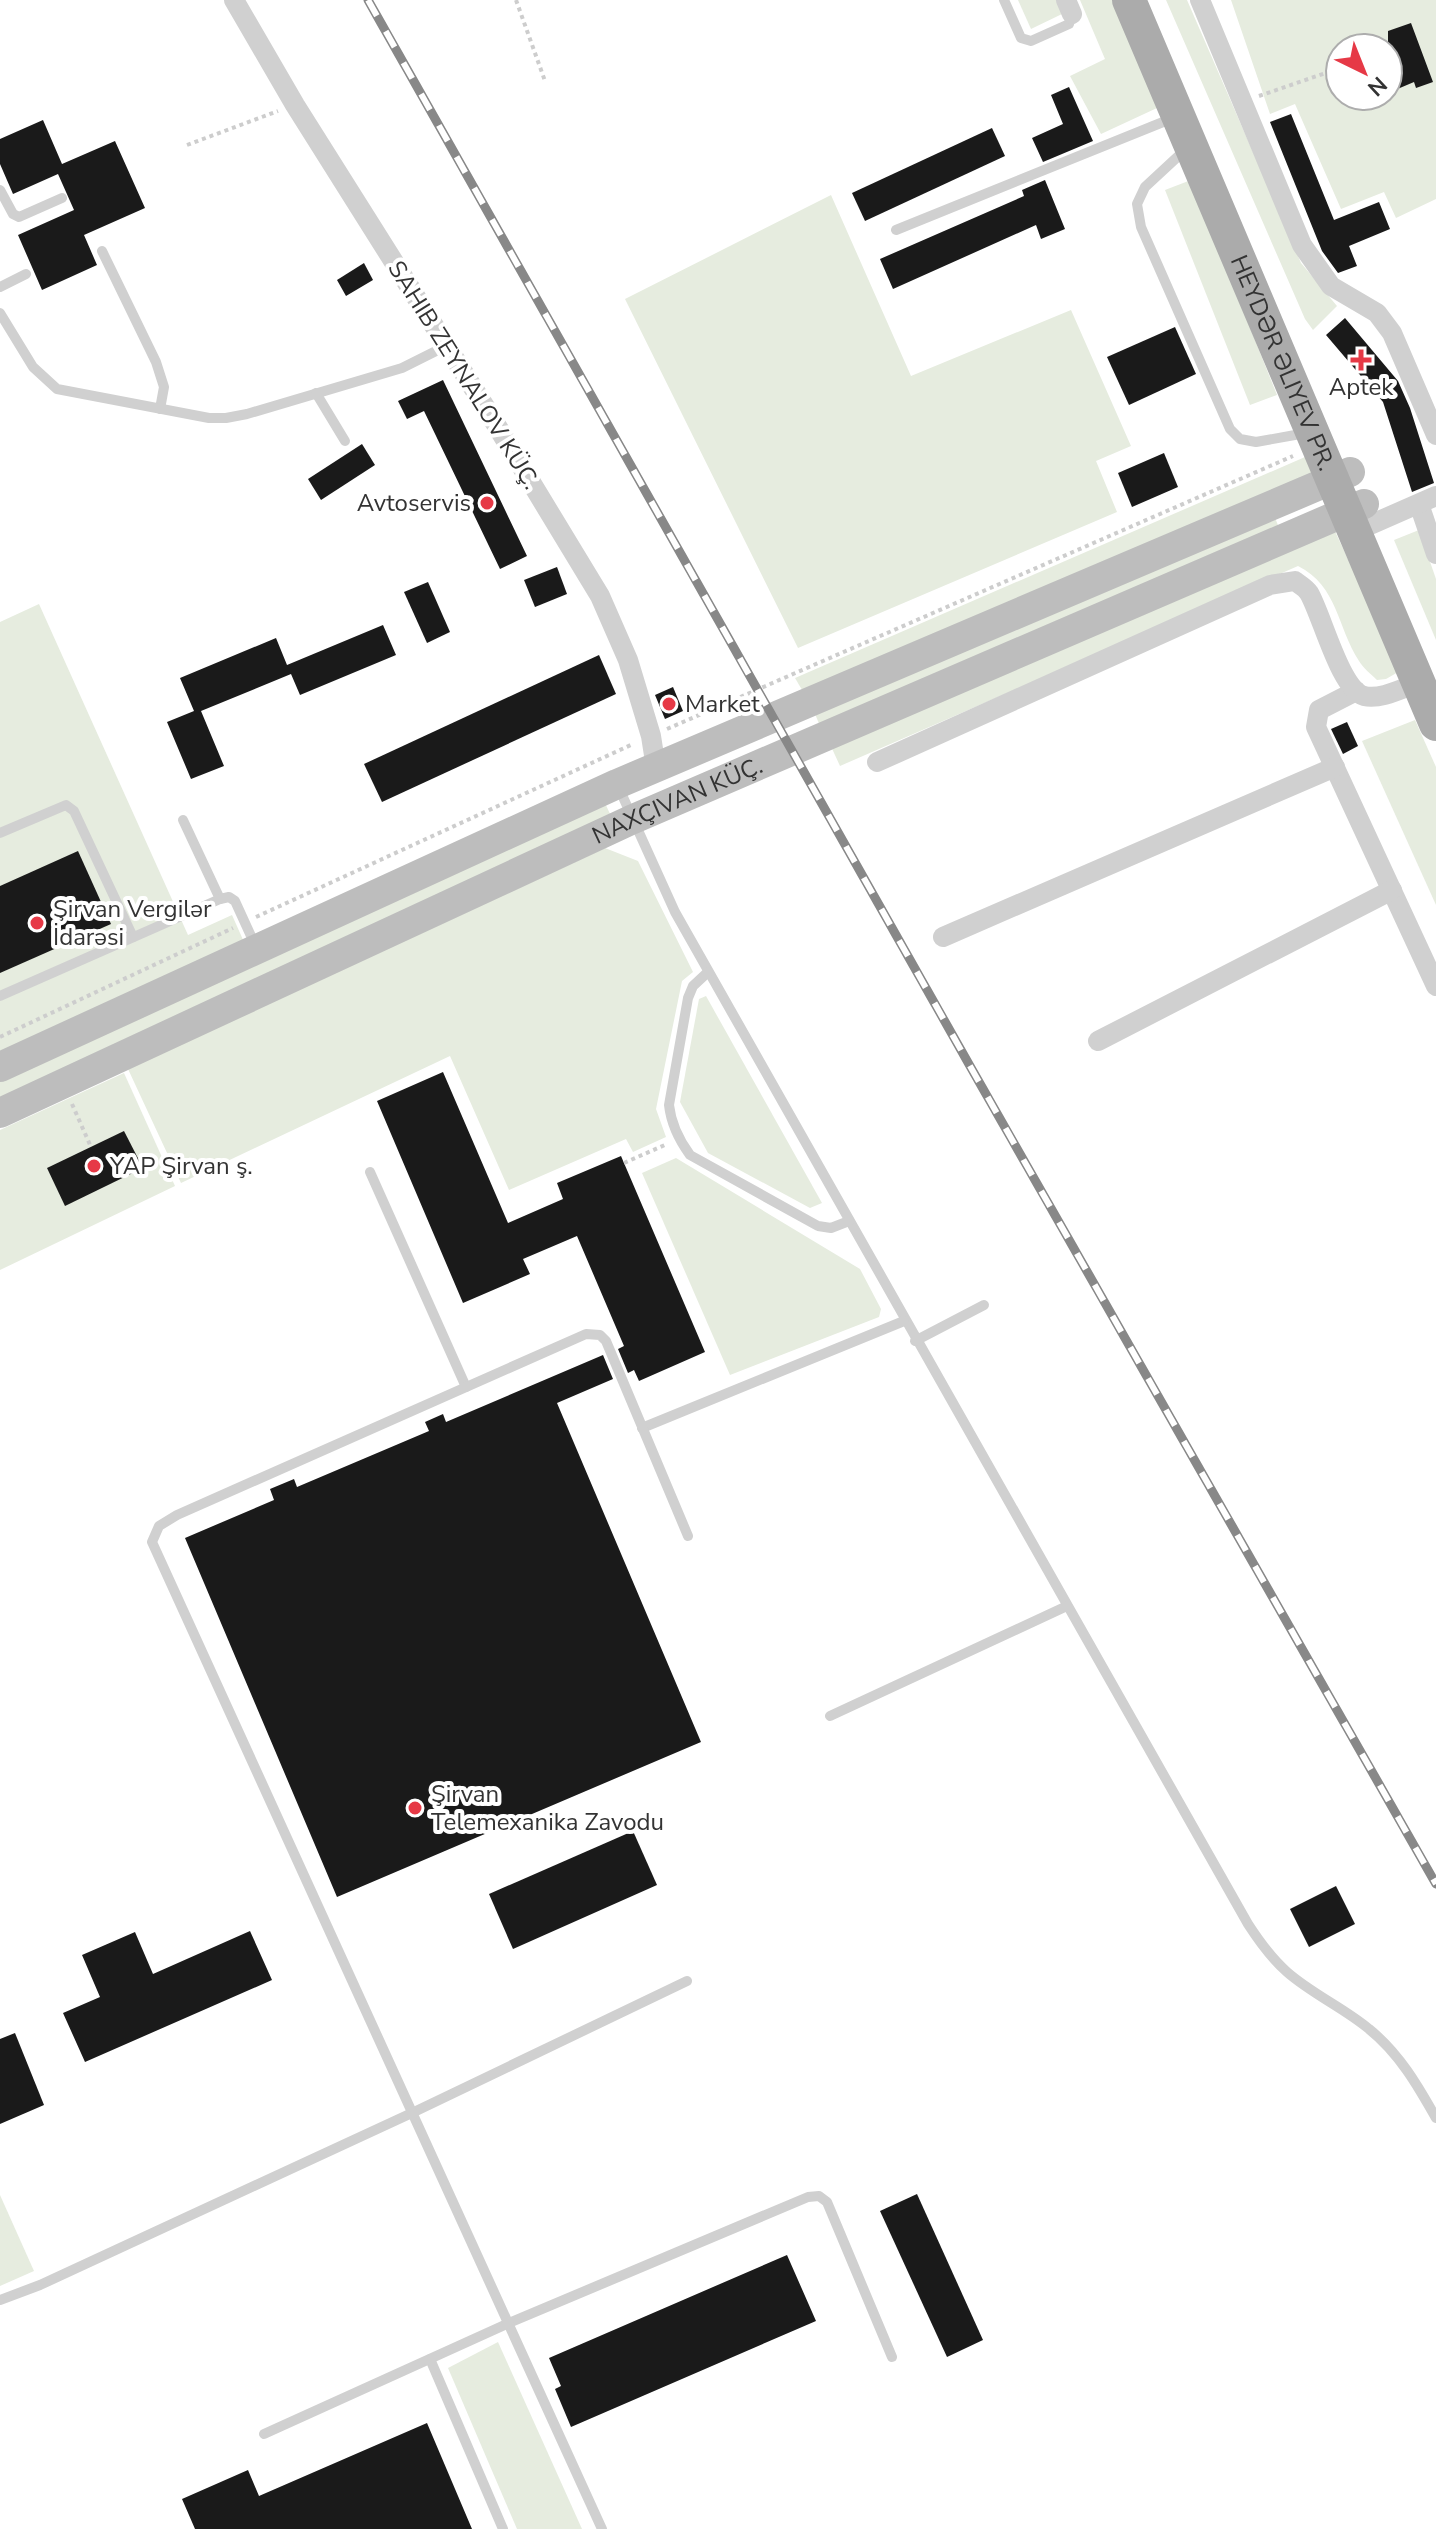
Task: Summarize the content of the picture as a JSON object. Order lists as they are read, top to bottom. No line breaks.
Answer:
{"streets":{"main road":["HEYDƏR ƏLIYEV PR."],"street":["SAHIB ZEYNALOV KÜÇ."]},"places":{"health":["Aptek"],"other":["Avtoservis","Market","Şirvan Vergilər İdarəsi","YAP Şirvan ş.","Şirvan Telemexanika Zavodu"]},"north":"bottom right"}
